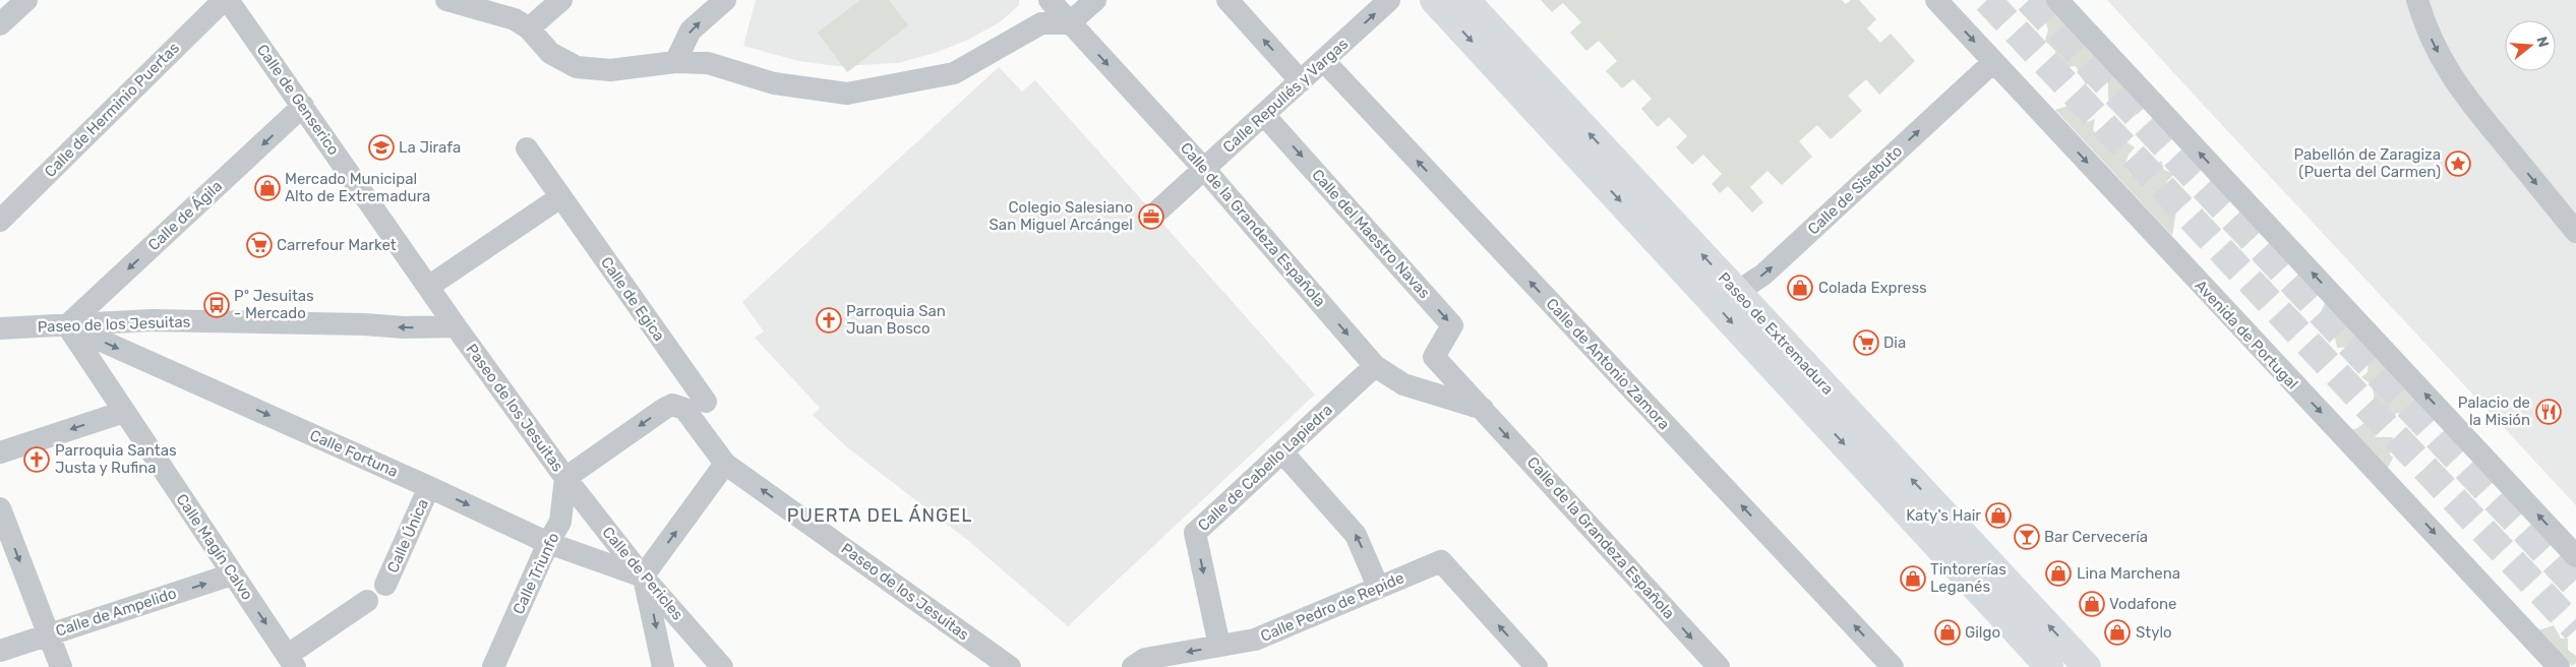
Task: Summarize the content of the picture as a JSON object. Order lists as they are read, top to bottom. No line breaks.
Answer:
{"streets":{"main road":["Paseo de Extremadura"],"street":["Calle Repullés y Vargas","Calle de Genserico","Calle de Herminio Puertas","Calle de Sisebuto","Calle de Ágila","Calle de la Grandeza Española","Calle del Maestro Navas","Calle de Egica","Paseo de los Jesuitas","Avenida de Portugal","Calle de Antonio Zamora","Calle Fortuna","Calle de Cabello Lapiedra","Calle Única","Calle Magín Calvo","Calle Triunfo","Calle de Pericles","Calle Pedro de Repide","Calle de Ampelido"]},"crossings":[["Calle Repullés y Vargas","Calle de la Grandeza Española"],["Calle Repullés y Vargas","Calle del Maestro Navas"],["Calle Repullés y Vargas","Calle de Antonio Zamora"],["Calle de Genserico","Calle de Ágila"],["Calle de Genserico","Paseo de los Jesuitas"],["Calle de Sisebuto","Paseo de Extremadura"],["Calle de Sisebuto","Avenida de Portugal"],["Calle de Ágila","Paseo de los Jesuitas"],["Calle de Ágila","Calle Fortuna"],["Calle de Ágila","Calle Magín Calvo"],["Calle de la Grandeza Española","Calle del Maestro Navas"],["Calle de la Grandeza Española","Calle de Cabello Lapiedra"],["Paseo de los Jesuitas","Calle Fortuna"],["Paseo de los Jesuitas","Calle Magín Calvo"],["Paseo de los Jesuitas","Calle Triunfo"],["Paseo de los Jesuitas","Calle de Pericles"],["Calle Fortuna","Calle Única"],["Calle Fortuna","Calle Magín Calvo"],["Calle Fortuna","Calle Triunfo"],["Calle Fortuna","Calle de Pericles"],["Calle de Cabello Lapiedra","Calle Pedro de Repide"],["Calle Magín Calvo","Calle de Ampelido"],["Calle Triunfo","Calle de Pericles"]],"one_way":["Calle de Sisebuto","Calle de Ágila","Calle de la Grandeza Española","Calle del Maestro Navas","Paseo de los Jesuitas","Calle de Antonio Zamora","Calle Fortuna","Calle de Cabello Lapiedra","Calle Pedro de Repide"],"districts":["PUERTA DEL ÁNGEL"],"places":{"school or university":["La Jirafa"],"place":["Pabellón de Zaragiza (Puerta del Carmen)"],"shop":["Mercado Municipal Alto de Extremadura","Colada Express","Katy's Hair","Lina Marchena","Tintorerías Leganés","Vodafone","Gilgo","Stylo"],"office":["Colegio Salesiano San Miguel Arcángel"],"supermarket":["Carrefour Market","Dia"],"bus stop":["Pº Jesuitas - Mercado"],"church":["Parroquia San Juan Bosco","Parroquia Santas Justa y Rufina"],"restaurant":["Palacio de la Misión"],"bar":["Bar Cervecería"]},"north":"right"}
